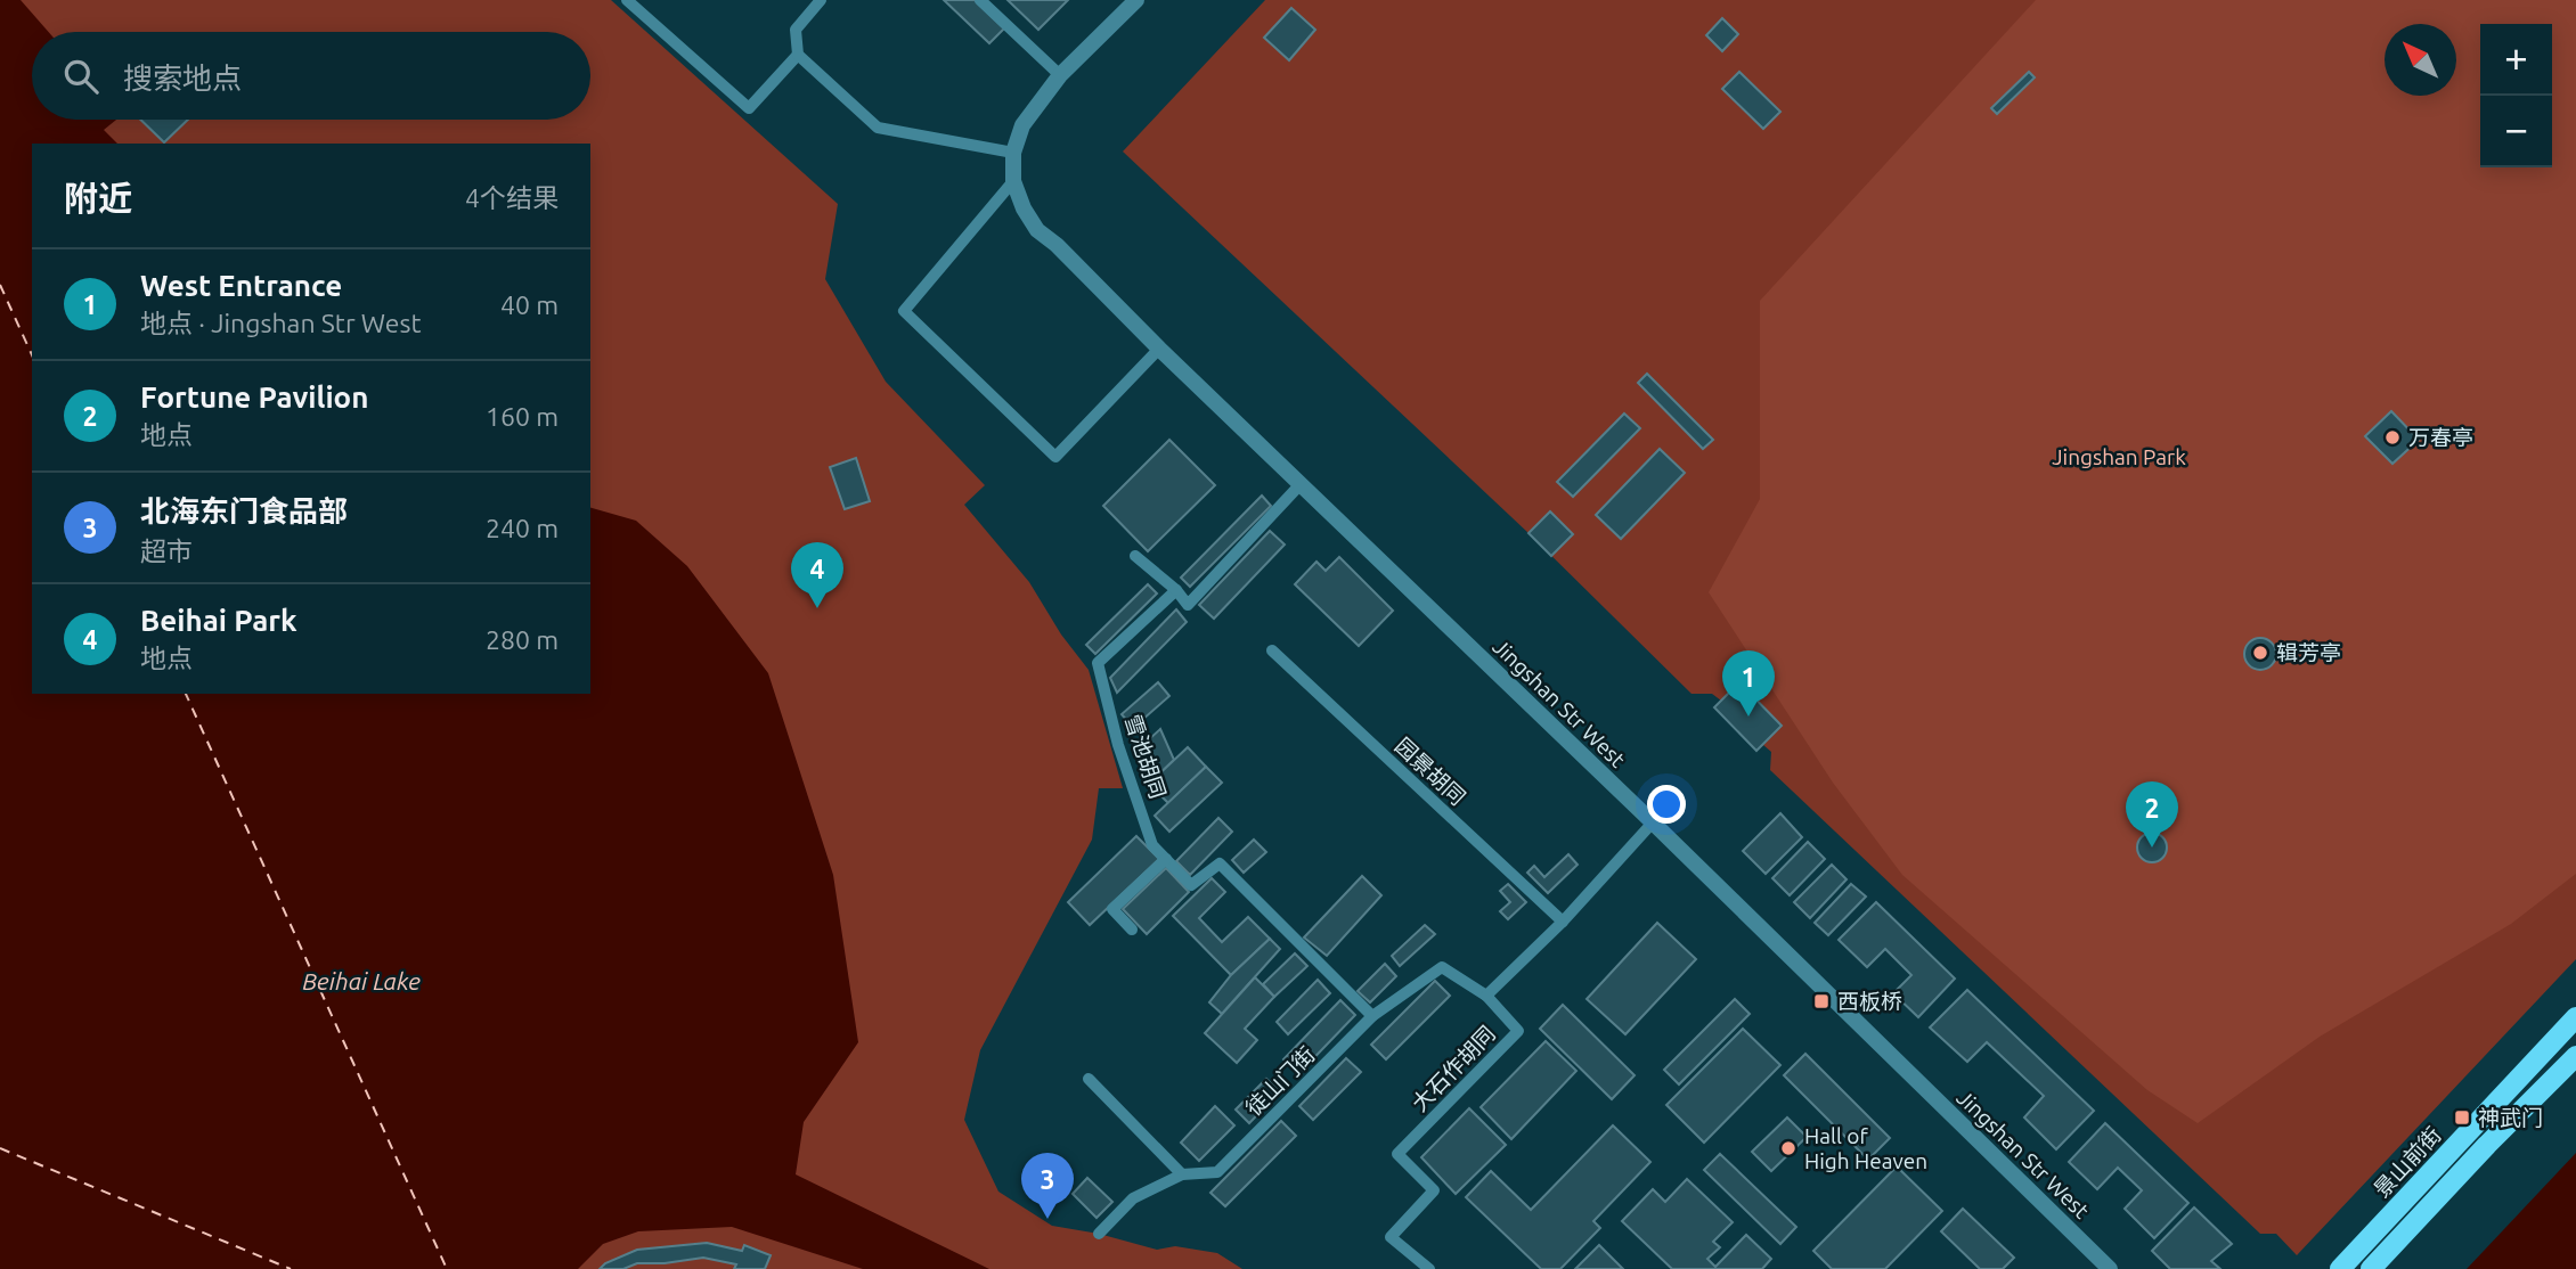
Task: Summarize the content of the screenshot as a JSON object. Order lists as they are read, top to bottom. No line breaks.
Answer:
{"streets":{"main road":["景山前街"],"street":["Jingshan Str West"],"lane":["雪池胡同","园景胡同","大石作胡同","徒山门街"]},"crossings":[["Jingshan Str West","大石作胡同"],["雪池胡同","徒山门街"],["园景胡同","大石作胡同"],["大石作胡同","徒山门街"]],"water":["Beihai Lake"],"parks":["Jingshan Park"],"places":{"other":["万春亭","辑芳亭","Hall of High Heaven"],"transit":["西板桥","神武门"]},"north":"top left","page":{"map_buttons":["+","−"],"search":"搜索地点","heading":["附近","4个结果"],"list":[{"mark":"1","name":"West Entrance","note":"地点 · Jingshan Str West","value":"40 m"},{"mark":"2","name":"Fortune Pavilion","note":"地点","value":"160 m"},{"mark":"3","name":"北海东门食品部","note":"超市","value":"240 m"},{"mark":"4","name":"Beihai Park","note":"地点","value":"280 m"}],"pins":["4","1","2","3"]}}
